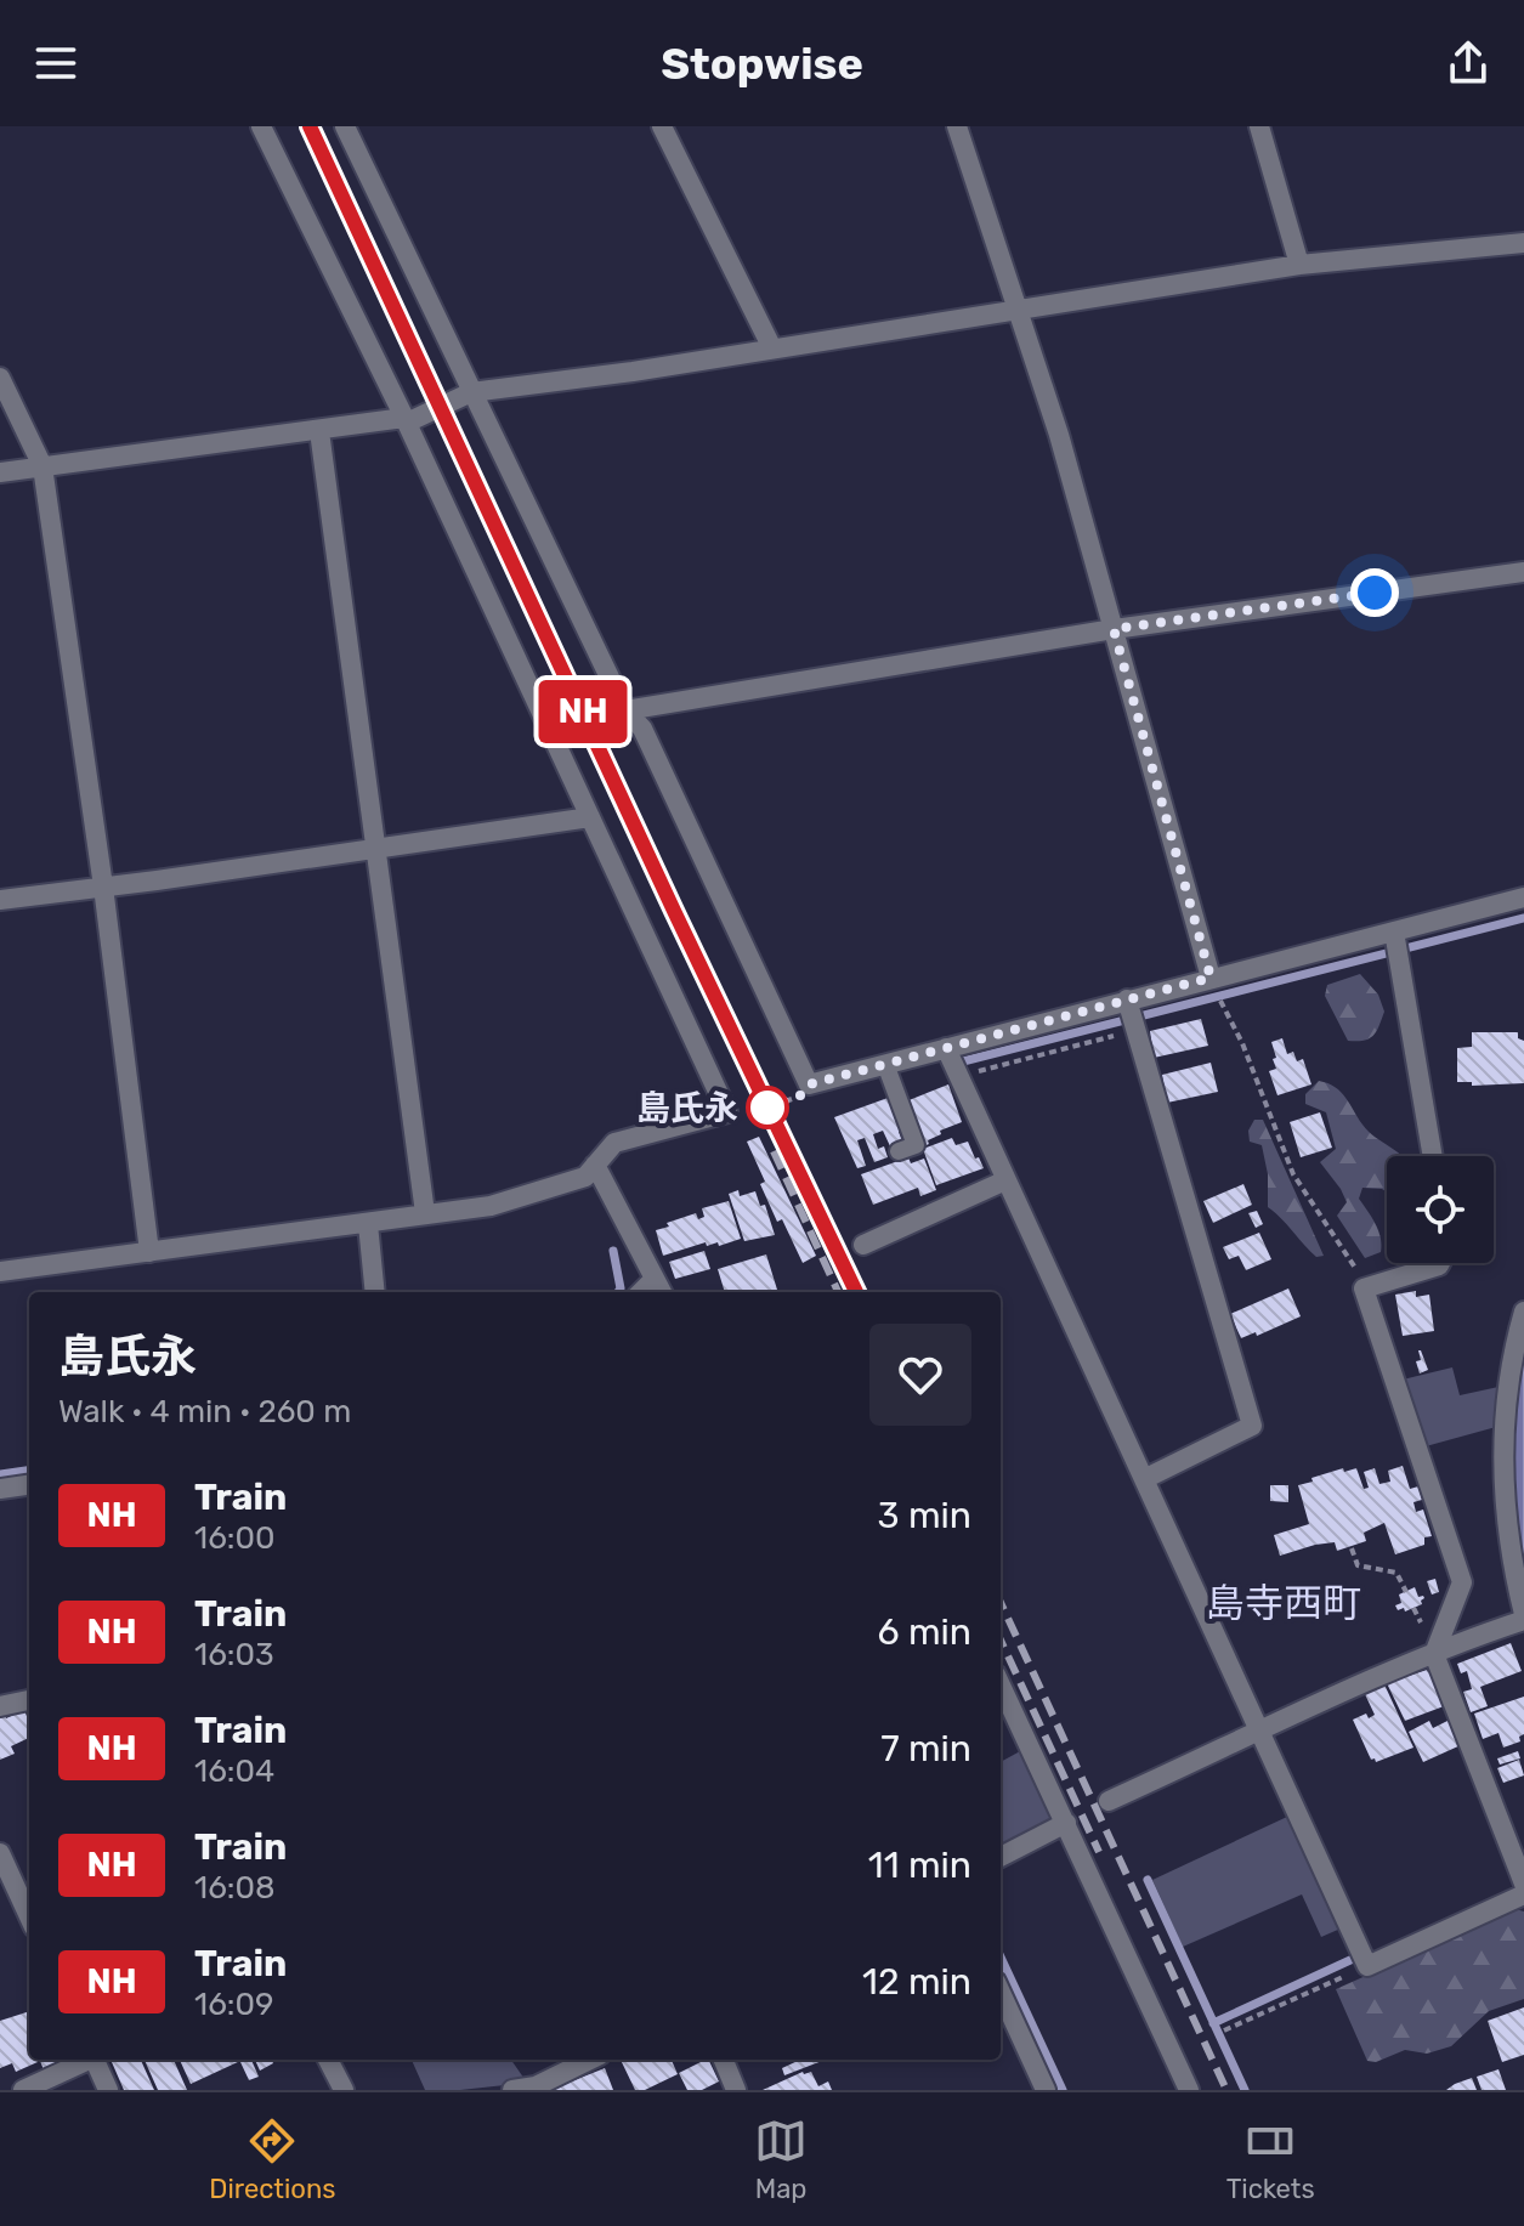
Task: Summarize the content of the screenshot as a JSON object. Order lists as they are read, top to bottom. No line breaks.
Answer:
{"districts":["島寺西町"],"places":["島氏永"],"page":{"header":"Stopwise","on_map":"NH","heading":["島氏永","Walk · 4 min · 260 m"],"list":[{"mark":"NH","name":"Train","note":"16:00","value":"3 min"},{"mark":"NH","name":"Train","note":"16:03","value":"6 min"},{"mark":"NH","name":"Train","note":"16:04","value":"7 min"},{"mark":"NH","name":"Train","note":"16:08","value":"11 min"},{"mark":"NH","name":"Train","note":"16:09","value":"12 min"}],"tabs":["Directions","Map","Tickets"]}}
